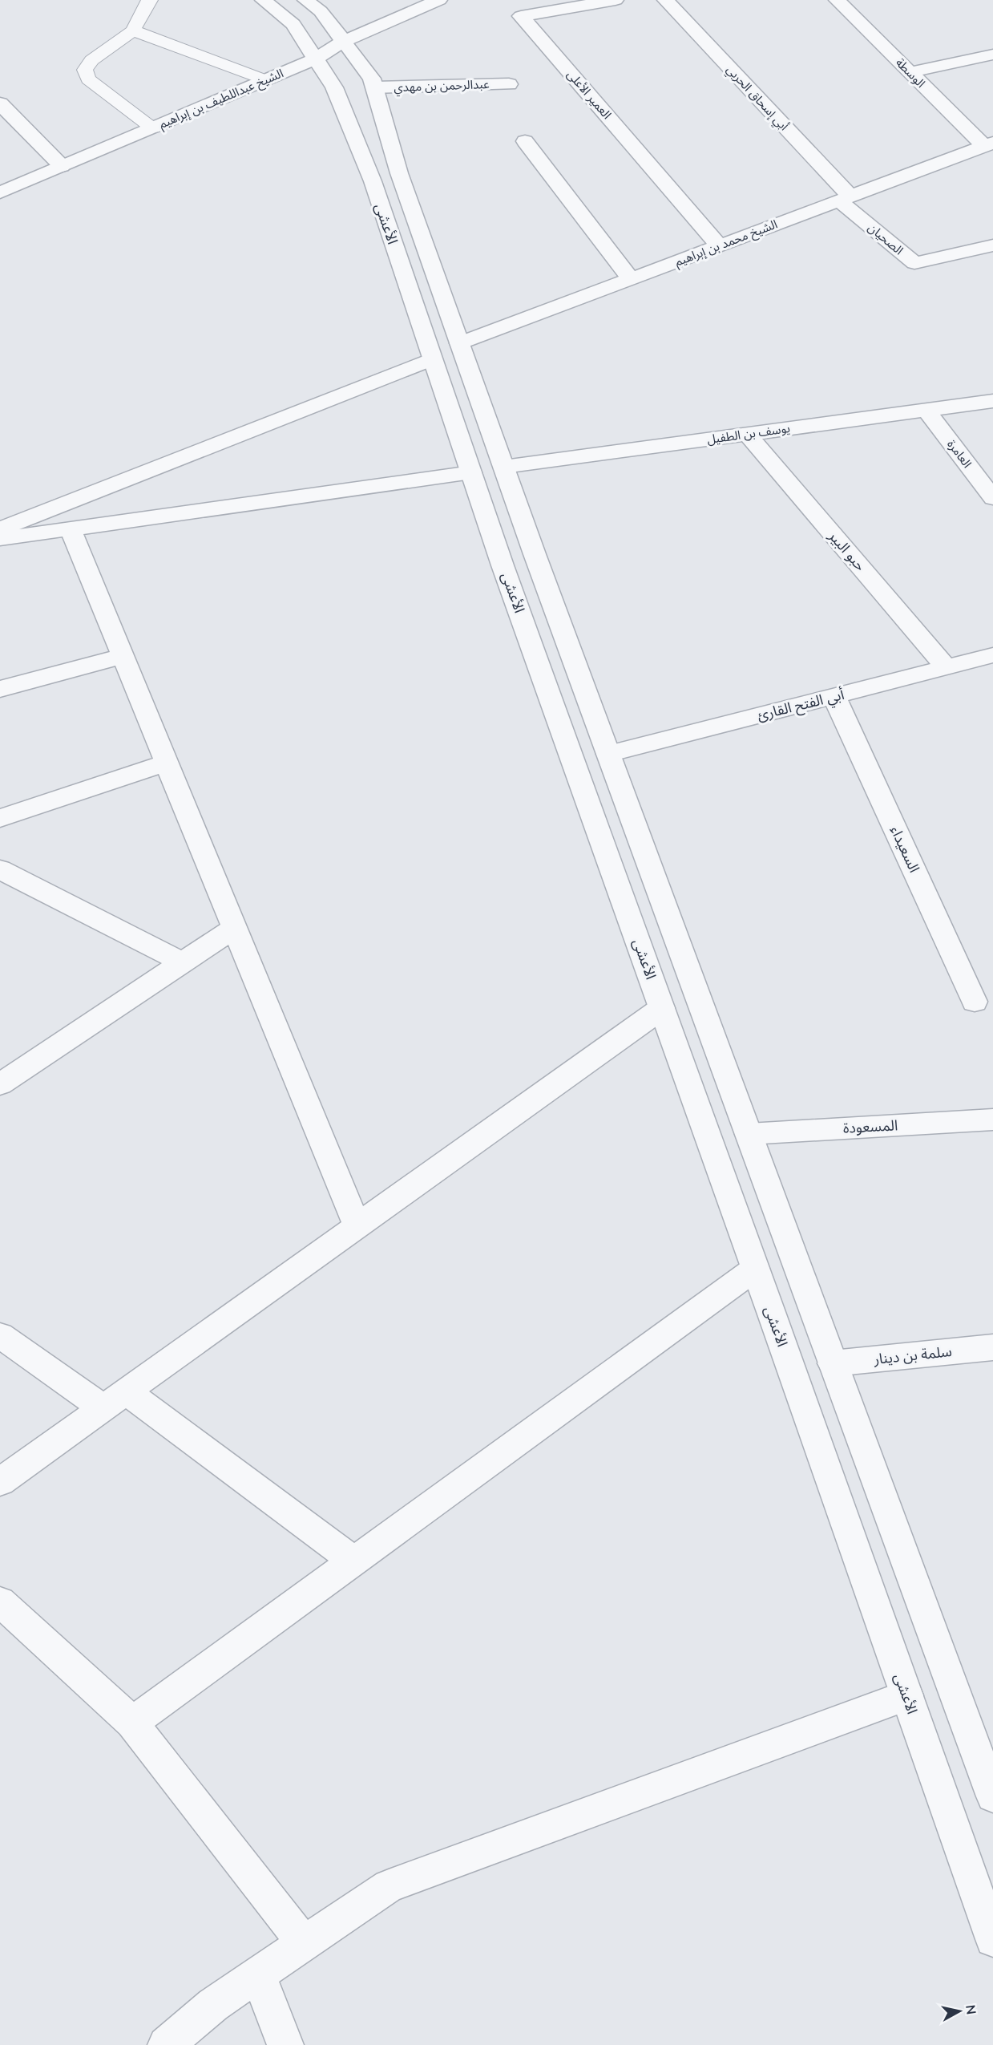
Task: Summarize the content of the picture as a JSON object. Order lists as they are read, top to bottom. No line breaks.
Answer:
{"streets":{"street":["الوسطة","عبدالرحمن بن مهدي","العمير الأعلى","أبي إسحاق الحربي","الشيخ عبداللطيف بن إبراهيم","الأعشى","الصحيان","الشيخ محمد بن إبراهيم","يوسف بن الطفيل","العامرة","حبو البير","أبي الفتح القارئ","السعيداء","المسعودة","سلمة بن دينار"]},"crossings":[["الوسطة","الشيخ محمد بن إبراهيم"],["عبدالرحمن بن مهدي","الأعشى"],["العمير الأعلى","الشيخ محمد بن إبراهيم"],["أبي إسحاق الحربي","الصحيان"],["أبي إسحاق الحربي","الشيخ محمد بن إبراهيم"],["الشيخ عبداللطيف بن إبراهيم","الأعشى"],["الأعشى","الشيخ محمد بن إبراهيم"],["الأعشى","يوسف بن الطفيل"],["الأعشى","أبي الفتح القارئ"],["الأعشى","المسعودة"],["الأعشى","سلمة بن دينار"],["الصحيان","الشيخ محمد بن إبراهيم"],["يوسف بن الطفيل","العامرة"],["يوسف بن الطفيل","حبو البير"],["حبو البير","أبي الفتح القارئ"],["أبي الفتح القارئ","السعيداء"]],"north":"right"}
